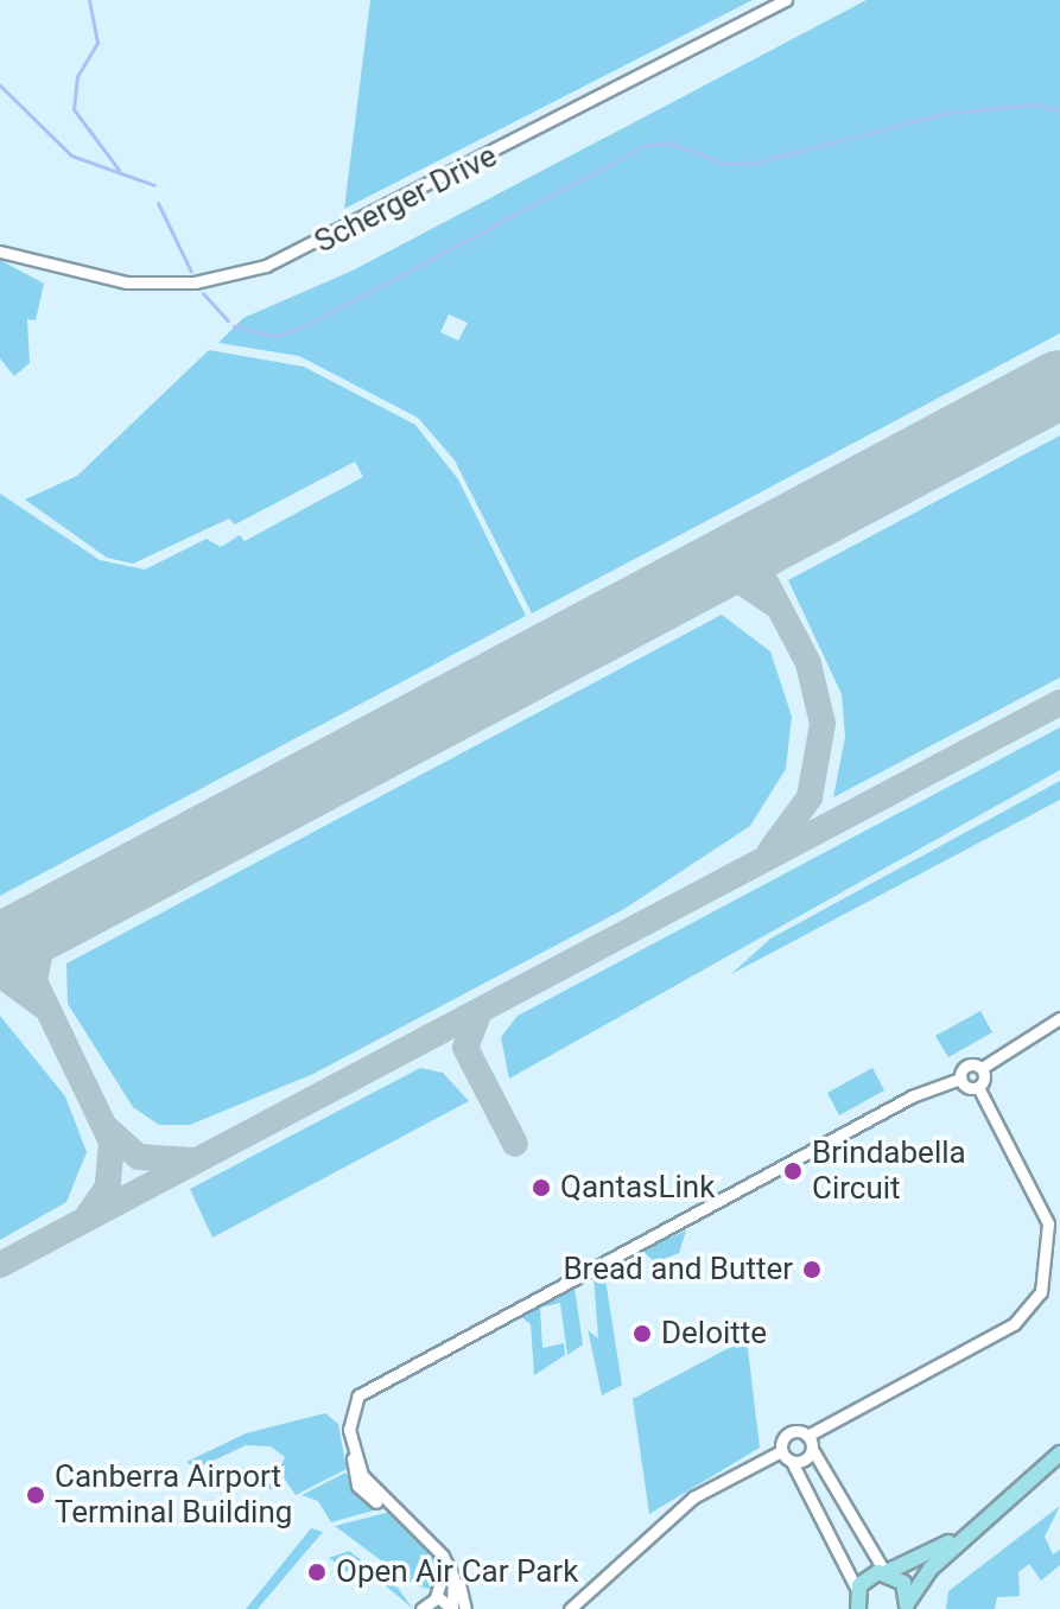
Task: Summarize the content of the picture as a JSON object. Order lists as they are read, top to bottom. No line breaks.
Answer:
{"streets":{"street":["Scherger Drive"]},"places":["Brindabella Circuit","QantasLink","Bread and Butter","Deloitte","Canberra Airport Terminal Building","Open Air Car Park"]}
